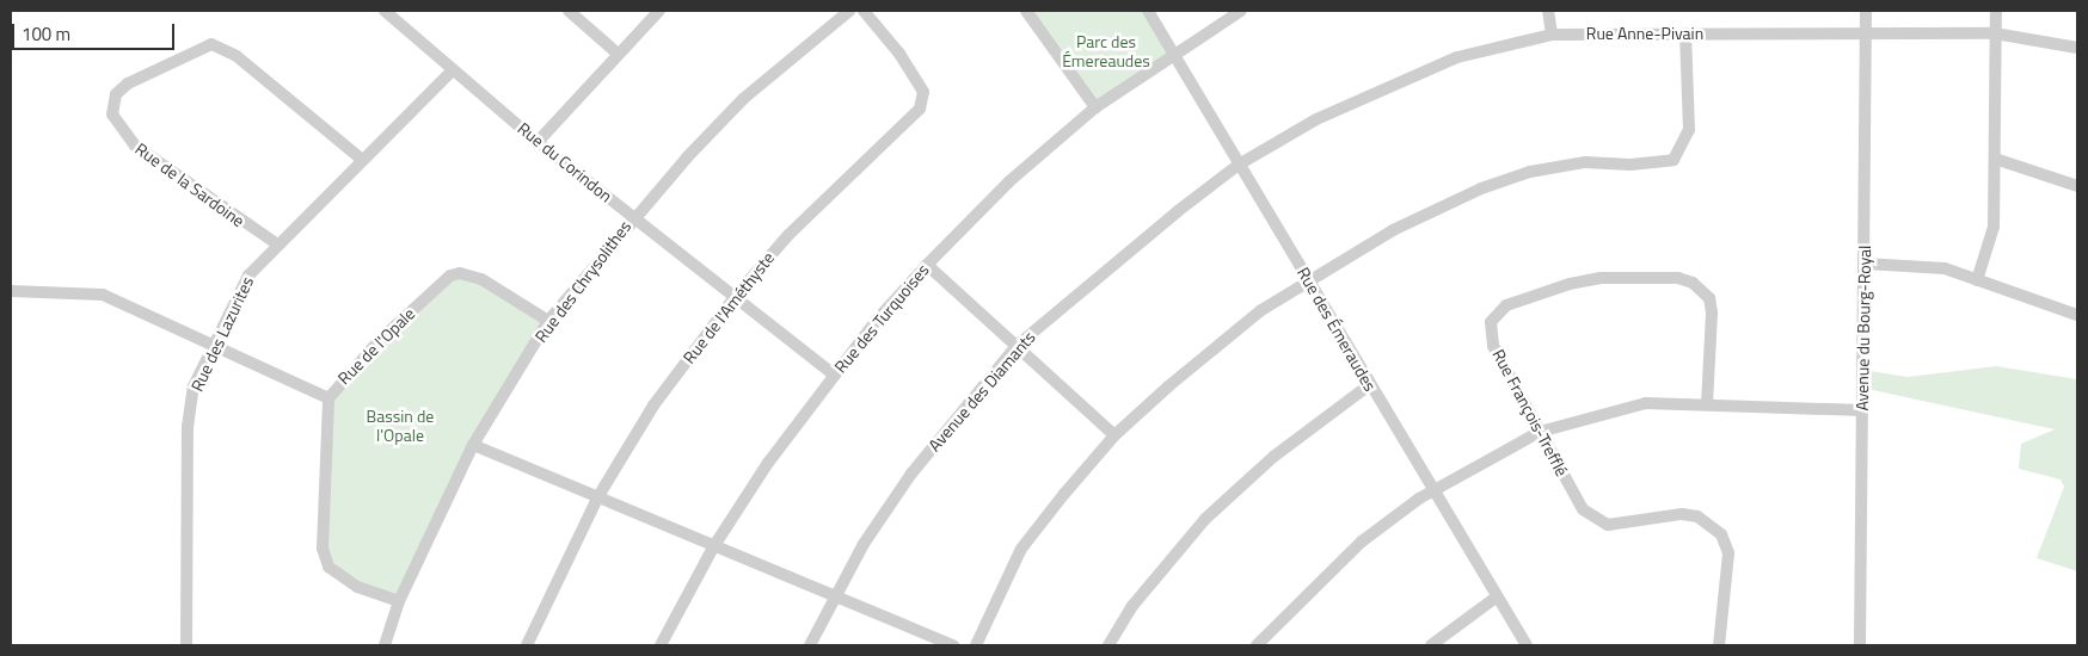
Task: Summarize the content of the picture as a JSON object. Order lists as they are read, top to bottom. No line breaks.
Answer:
{"streets":{"street":["Rue Anne-Pivain","Rue du Corindon","Rue de la Sardoine","Rue des Chrysolithes","Rue de l'Améthyste","Rue des Turquoises","Avenue du Bourg-Royal","Rue des Émeraudes","Rue des Lazurites","Rue de l'Opale","Avenue des Diamants","Rue François-Trefflé"]},"crossings":[["Rue Anne-Pivain","Avenue du Bourg-Royal"],["Rue Anne-Pivain","Rue des Émeraudes"],["Rue Anne-Pivain","Avenue des Diamants"],["Rue du Corindon","Rue des Chrysolithes"],["Rue du Corindon","Rue de l'Améthyste"],["Rue du Corindon","Rue des Turquoises"],["Rue du Corindon","Rue des Lazurites"],["Rue de la Sardoine","Rue des Lazurites"],["Rue des Chrysolithes","Rue de l'Opale"],["Rue des Turquoises","Rue des Émeraudes"],["Rue des Émeraudes","Avenue des Diamants"]],"parks":["Parc des Émereaudes","Bassin de l'Opale"],"scale_bar":"100 m"}
